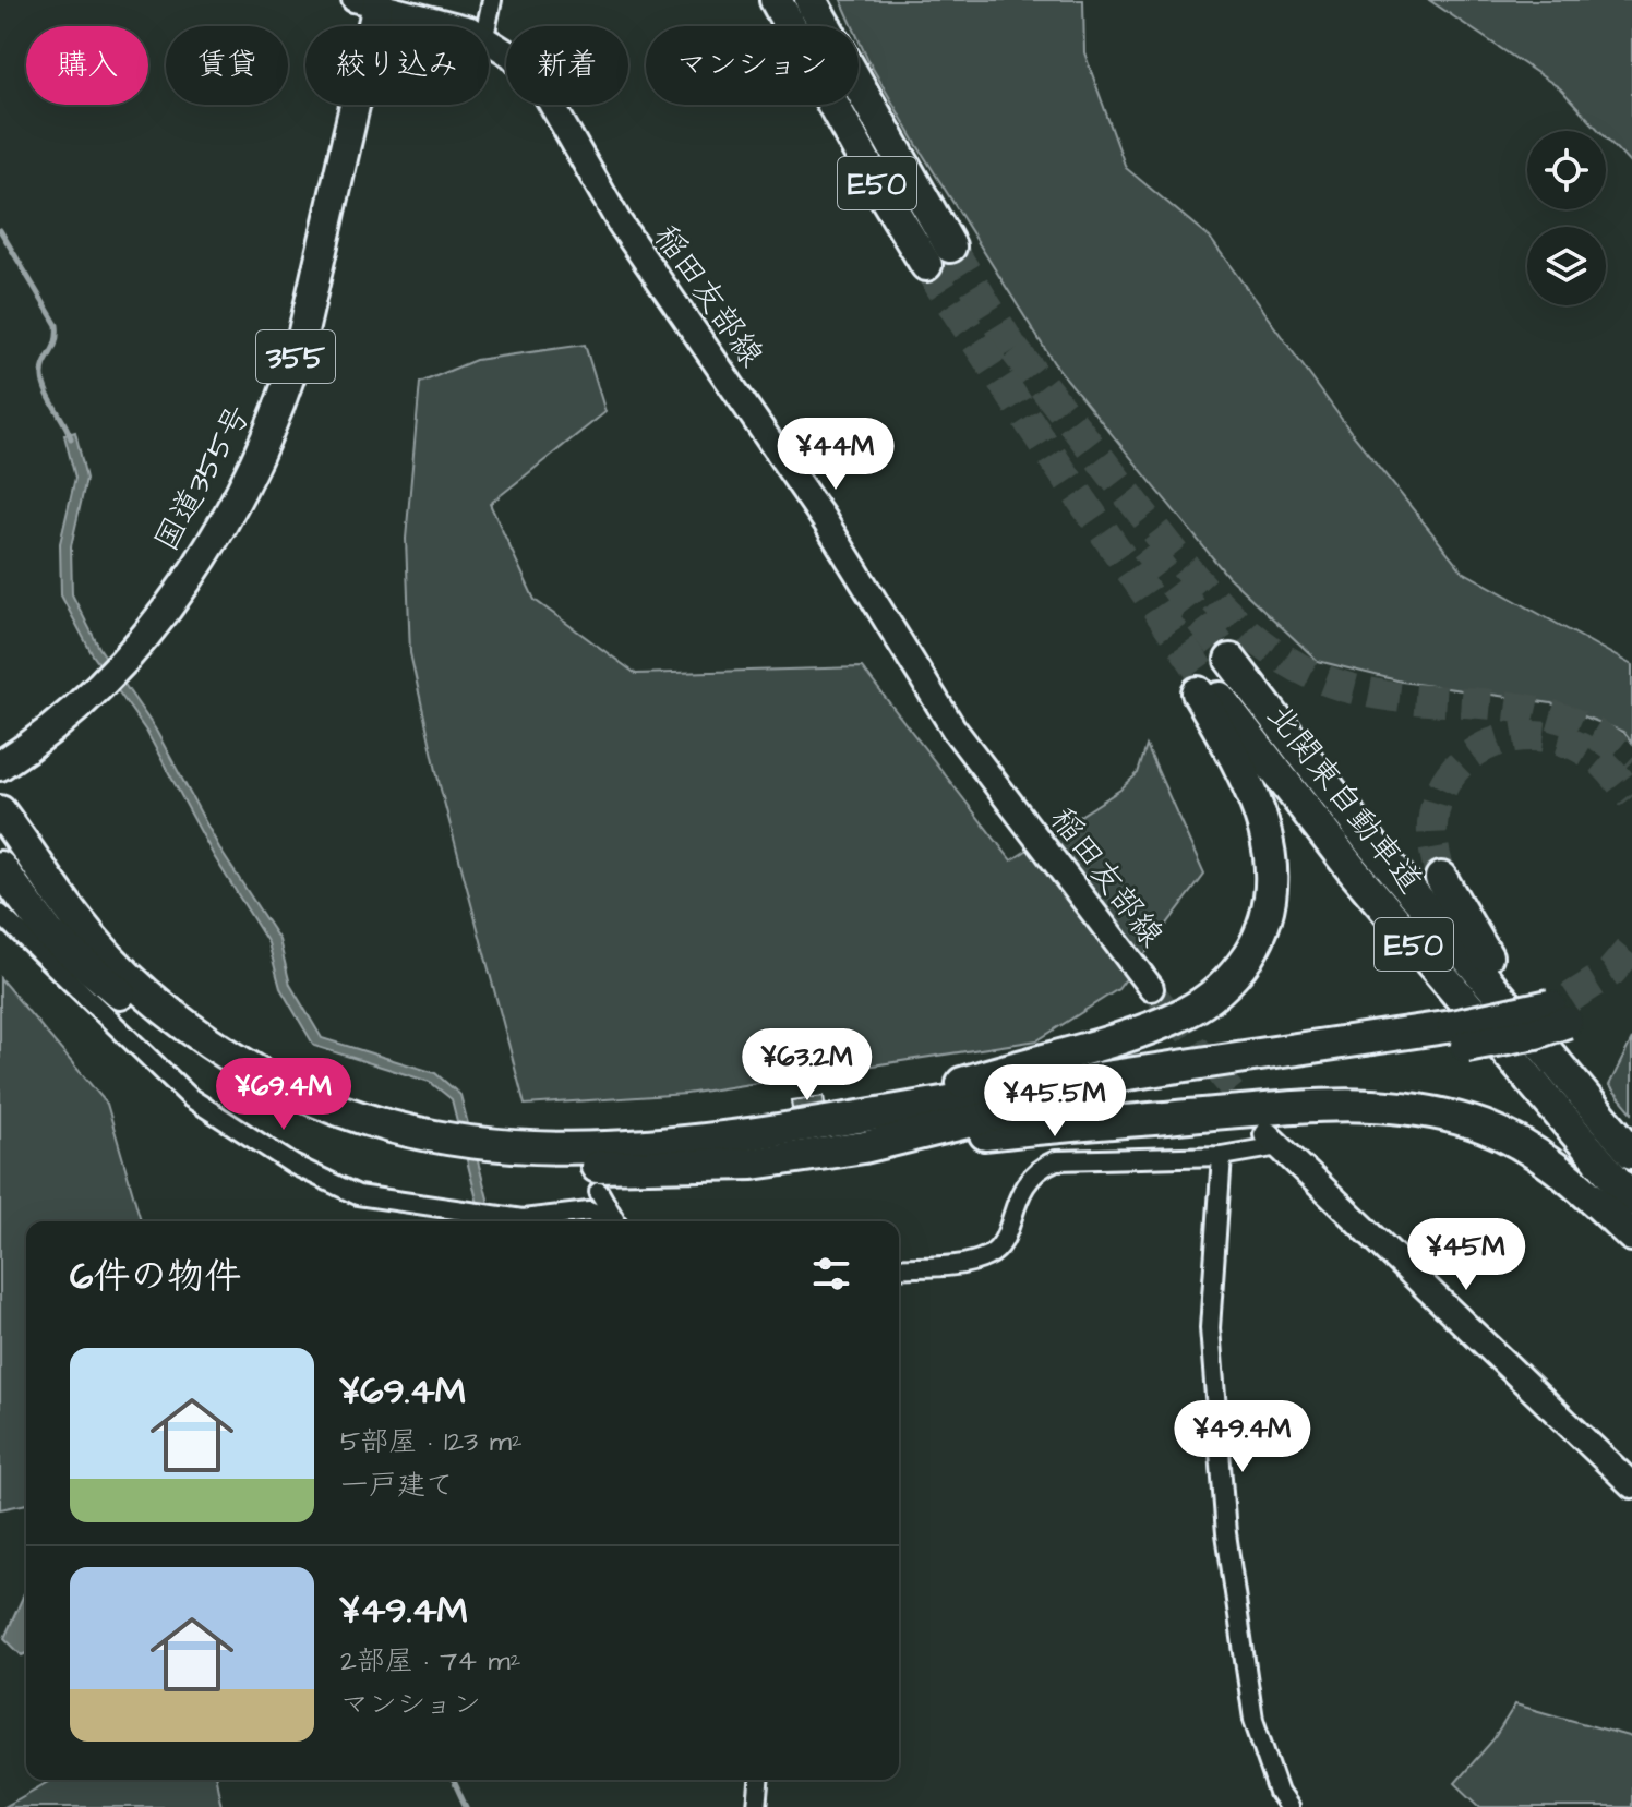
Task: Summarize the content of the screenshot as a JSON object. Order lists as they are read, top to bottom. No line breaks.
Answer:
{"streets":{"highway":["E50","355","国道355号","北関東自動車道"],"main road":["稲田友部線"]},"crossings":[["稲田友部線","国道355号"]],"page":{"chip":["購入","賃貸","絞り込み","新着","マンション"],"price":["¥44M","¥63.2M","¥69.4M","¥45.5M","¥45M","¥49.4M"],"heading":"6件の物件","list":[{"name":"¥69.4M","note":"5部屋 · 123 m² · 一戸建て"},{"name":"¥49.4M","note":"2部屋 · 74 m² · マンション"}]}}
